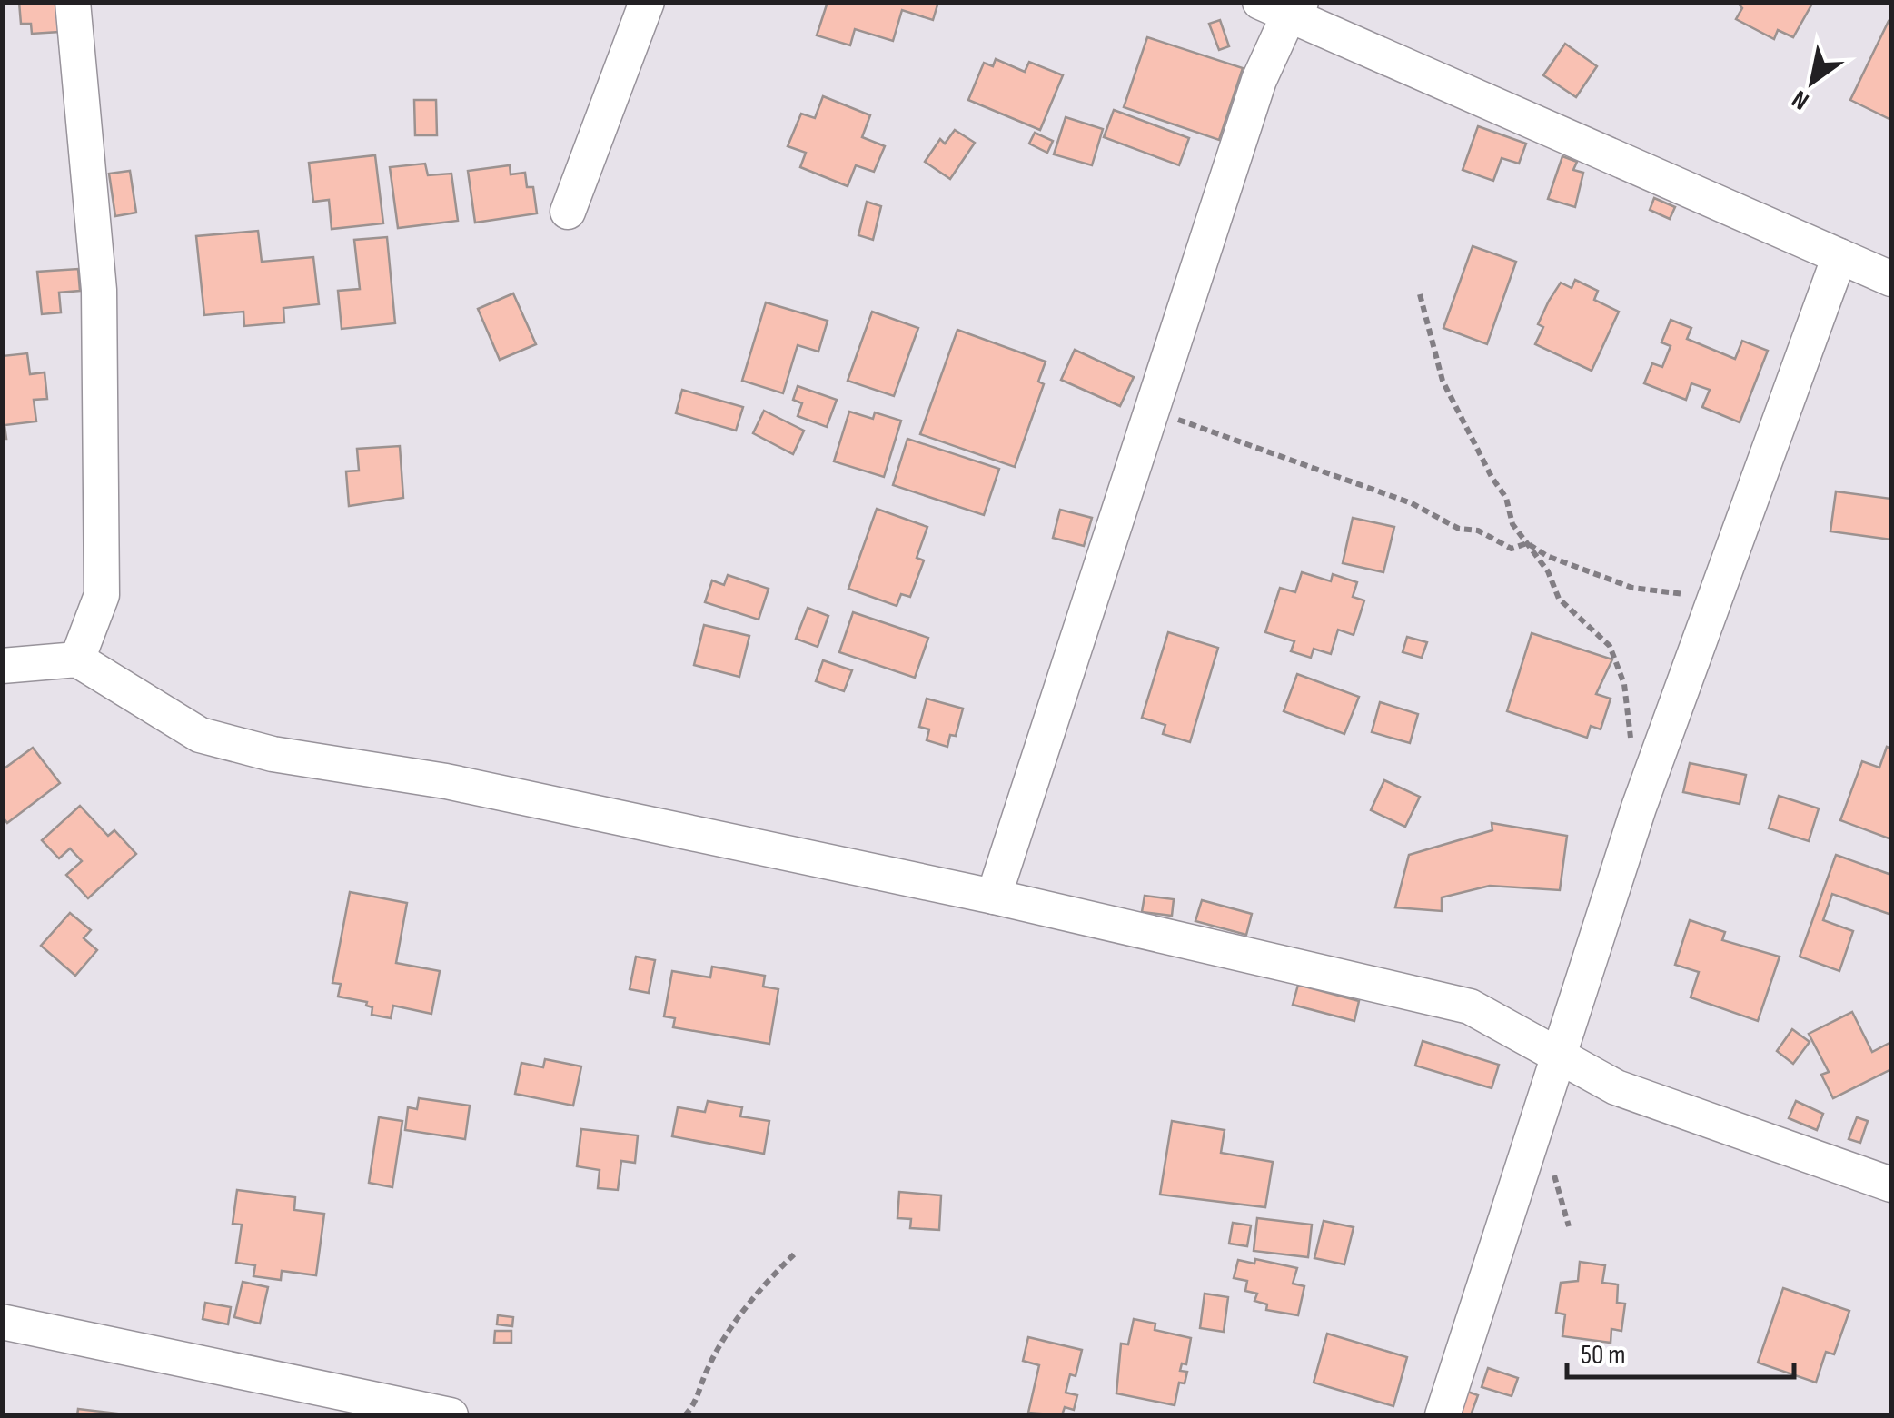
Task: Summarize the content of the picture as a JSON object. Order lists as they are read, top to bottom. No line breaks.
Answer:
{"scale_bar":"50 m","north":"bottom left"}
